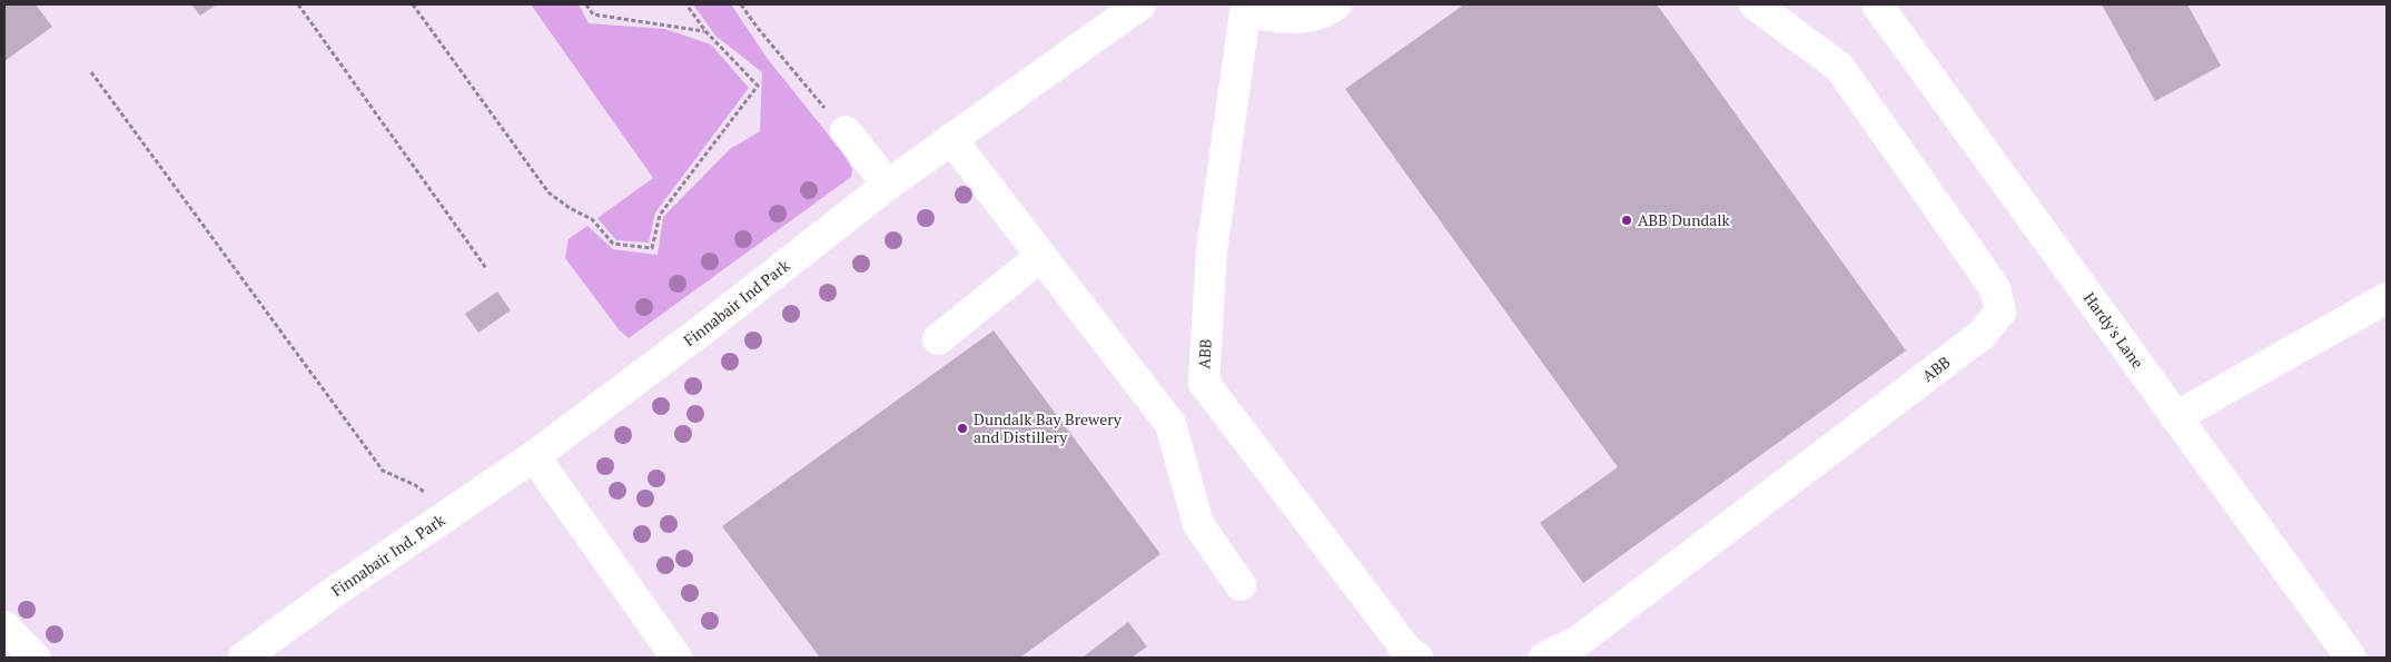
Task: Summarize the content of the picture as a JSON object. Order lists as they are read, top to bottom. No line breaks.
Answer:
{"streets":{"street":["Finnabair Ind Park","Hardy's Lane","ABB","Finnabair Ind. Park"]},"crossings":[["Finnabair Ind Park","Finnabair Ind. Park"]],"places":["ABB Dundalk","Dundalk Bay Brewery and Distillery"]}
